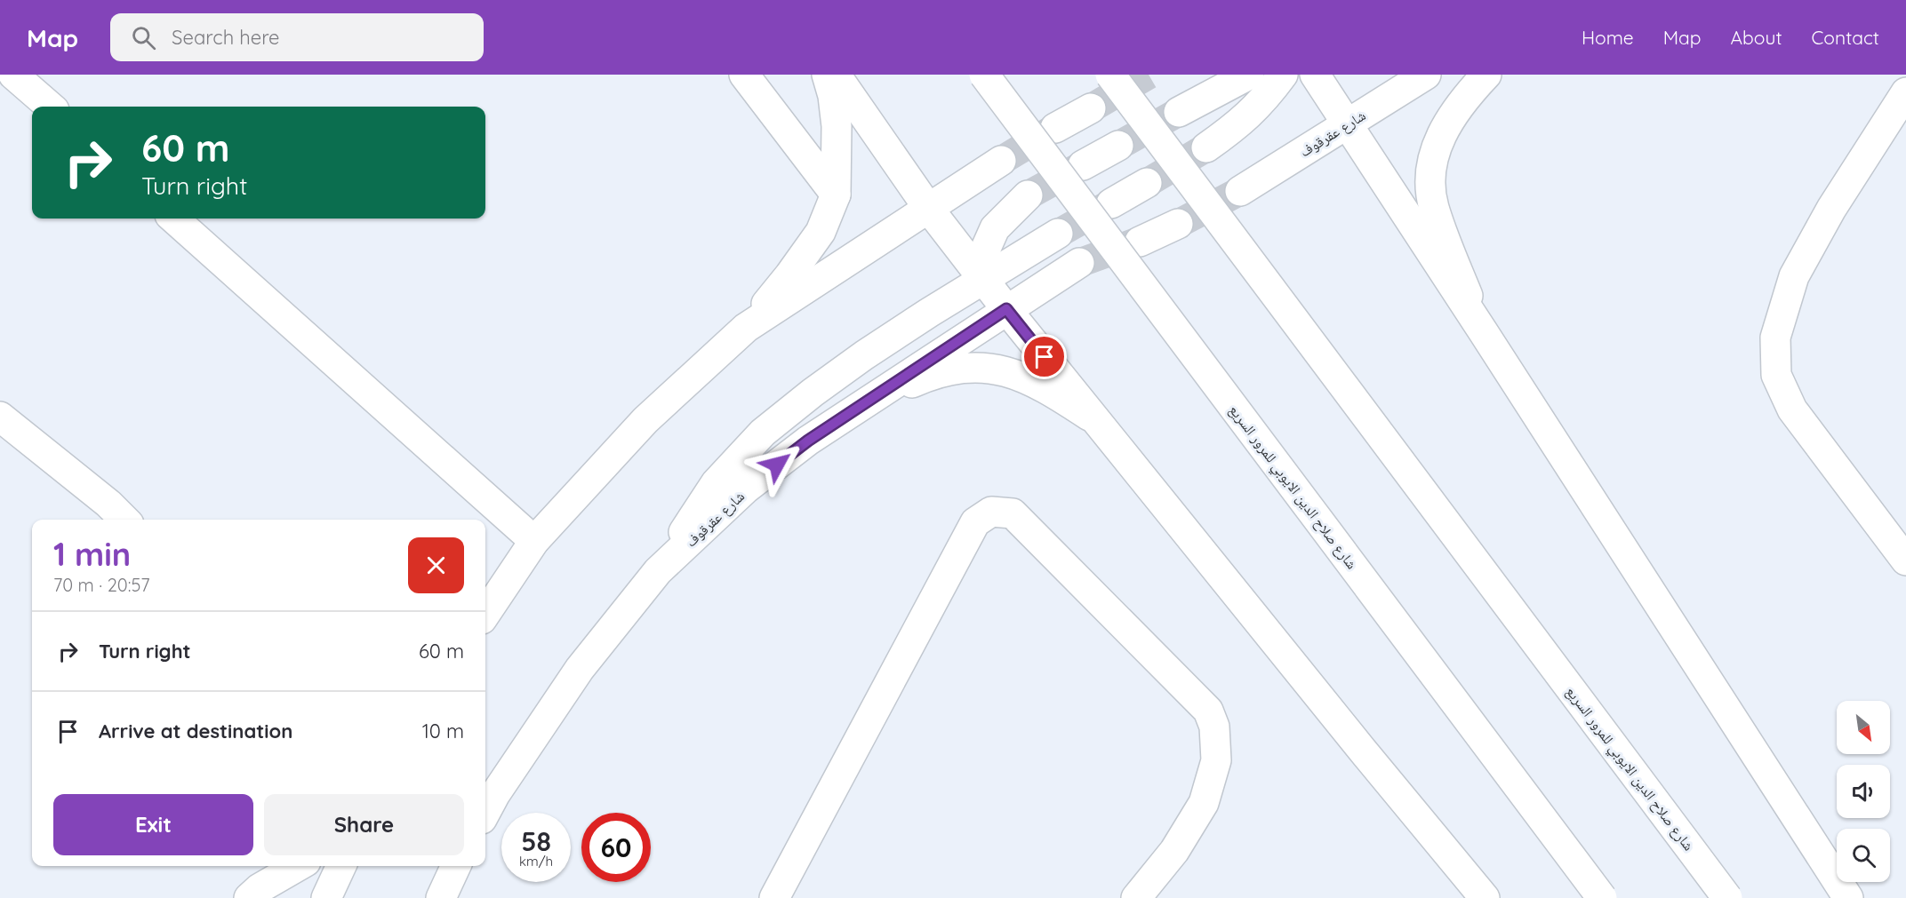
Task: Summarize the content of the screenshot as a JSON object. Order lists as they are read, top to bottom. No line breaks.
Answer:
{"streets":{"main road":["شارع عقرقوف","شارع صلاح الدين الايوبي للمرور السريع"]},"north":"bottom right","page":{"header":"Map","search":"Search here","nav":["Home","Map","About","Contact"],"turn":["60 m","Turn right"],"heading":["1 min","70 m · 20:57"],"list":[{"name":"Turn right","value":"60 m"},{"name":"Arrive at destination","value":"10 m"}],"buttons":["Exit","Share"],"speed":"58 km/h","limit":"60"}}
